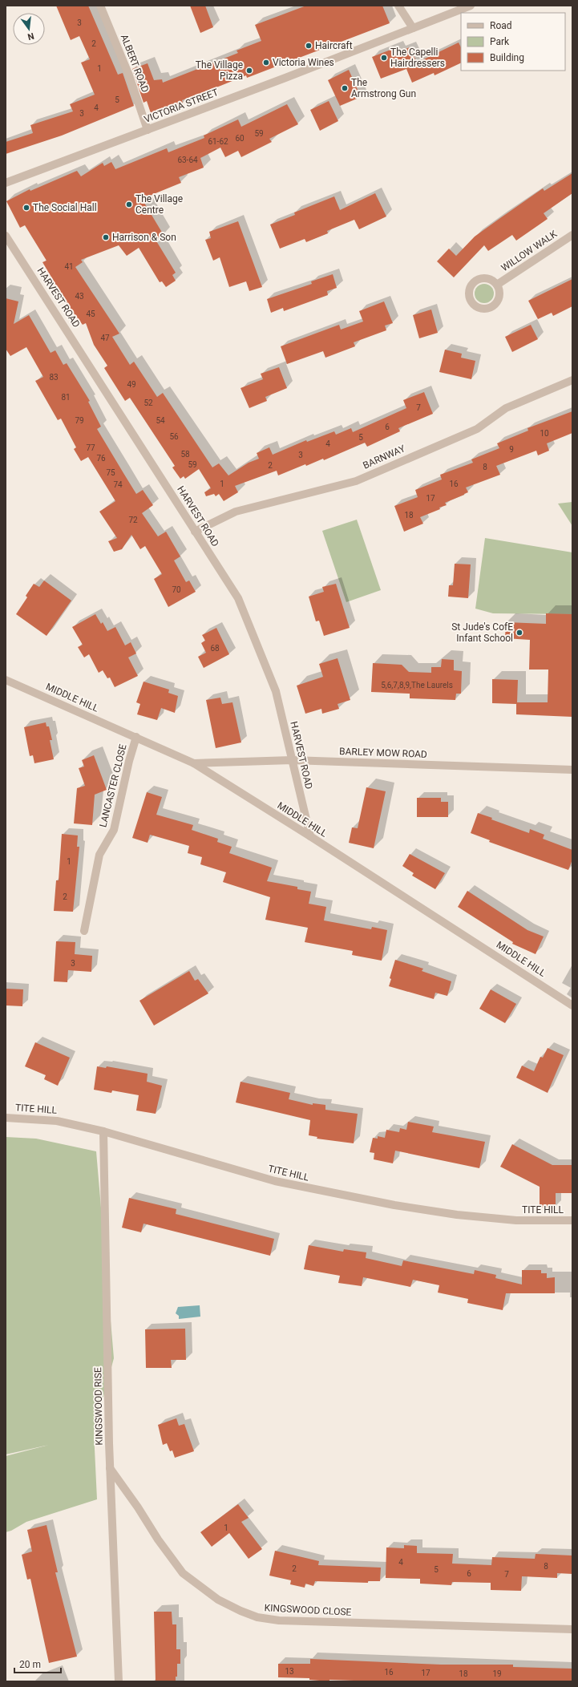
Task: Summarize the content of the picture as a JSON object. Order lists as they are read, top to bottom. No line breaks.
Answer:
{"streets":{"street":["ALBERT ROAD","VICTORIA STREET","WILLOW WALK","HARVEST ROAD","BARNWAY","MIDDLE HILL","BARLEY MOW ROAD","LANCASTER CLOSE","TITE HILL","KINGSWOOD RISE","KINGSWOOD CLOSE"]},"crossings":[["ALBERT ROAD","VICTORIA STREET"],["HARVEST ROAD","BARNWAY"],["HARVEST ROAD","MIDDLE HILL"],["HARVEST ROAD","BARLEY MOW ROAD"],["MIDDLE HILL","BARLEY MOW ROAD"],["MIDDLE HILL","LANCASTER CLOSE"],["TITE HILL","KINGSWOOD RISE"],["KINGSWOOD RISE","KINGSWOOD CLOSE"]],"places":["Haircraft","The Capelli Hairdressers","Victoria Wines","The Village Pizza","The Armstrong Gun","The Village Centre","The Social Hall","Harrison & Son","St Jude's CofE Infant School"],"house_numbers":["3","2","1","5","4","3","59","60","61-62","63-64","41","43","45","47","83","49","81","52","7","79","54","6","10","56","5","4","77","9","58","3","76","59","2","8","75","1","16","74","17","18","72","70","68","5,6,7,8,9,The Laurels","1","2","3","1","4","8","2","5","6","7","13","16","17","18","19"],"legend":["Road","Park","Building"],"scale_bar":"20 m","north":"bottom"}
